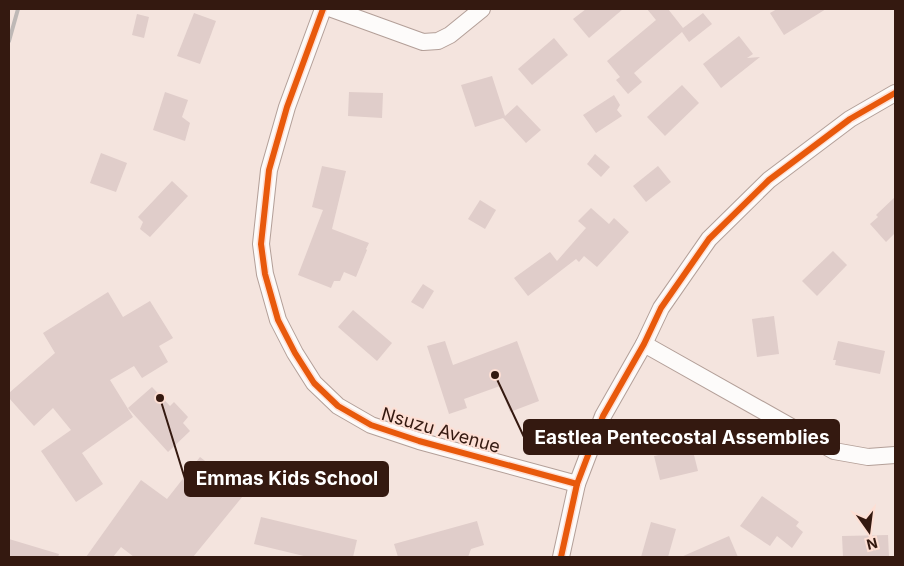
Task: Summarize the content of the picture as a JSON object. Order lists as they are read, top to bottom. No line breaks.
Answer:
{"streets":{"street":["Nsuzu Avenue"]},"places":["Eastlea Pentecostal Assemblies","Emmas Kids School"],"north":"bottom"}
